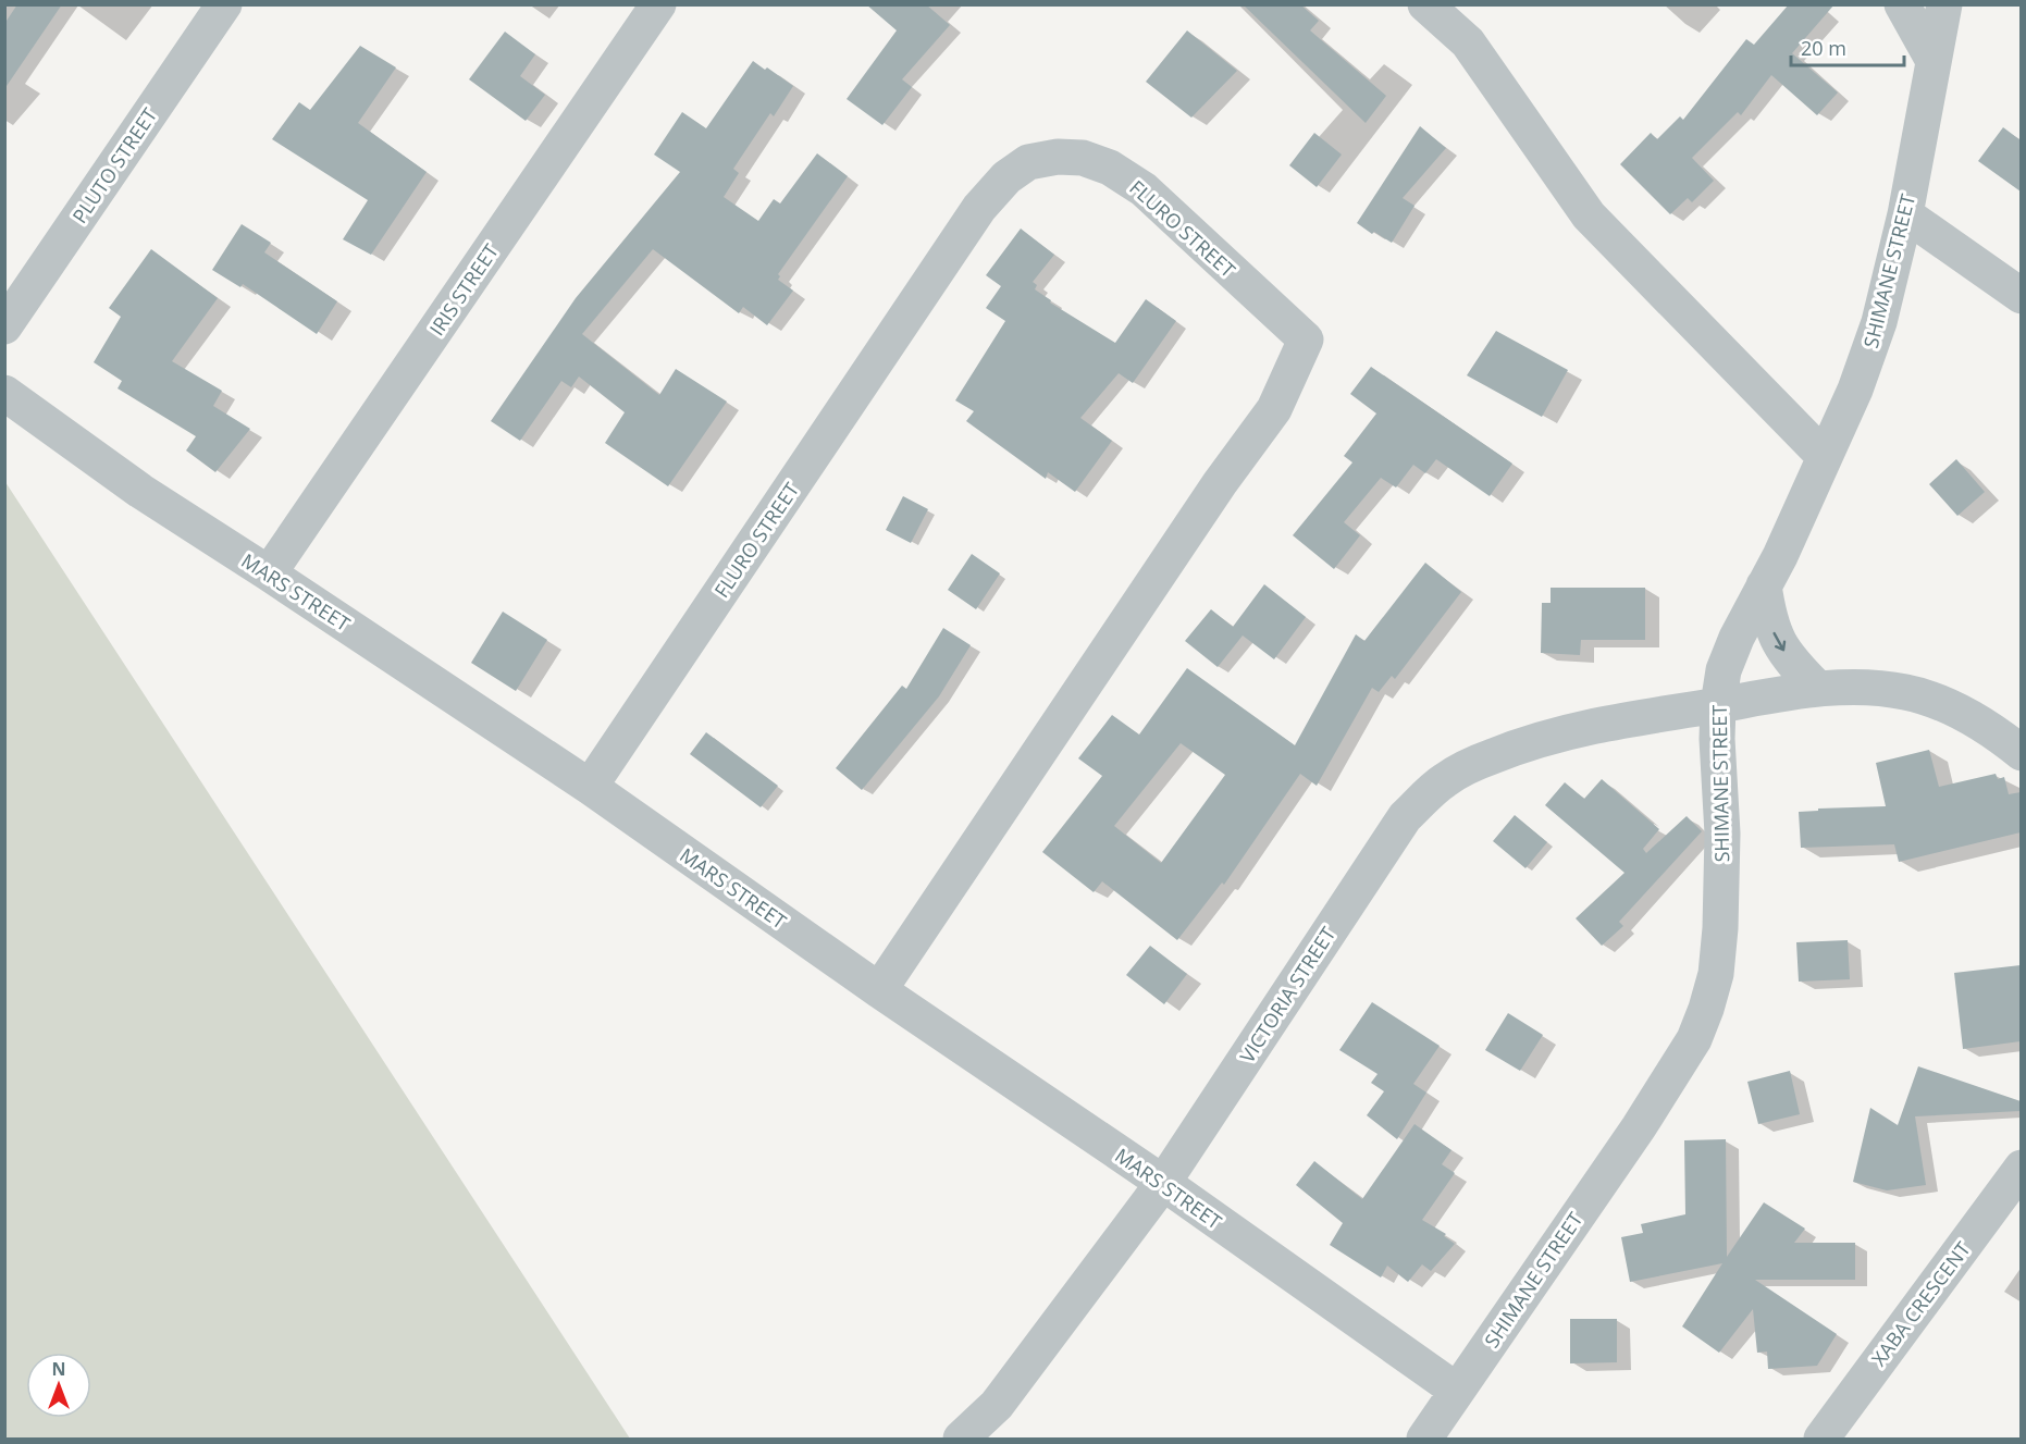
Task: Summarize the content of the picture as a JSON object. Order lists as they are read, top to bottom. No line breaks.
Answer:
{"streets":{"street":["PLUTO STREET","FLURO STREET","SHIMANE STREET","IRIS STREET","MARS STREET","VICTORIA STREET","XABA CRESCENT"]},"crossings":[["FLURO STREET","MARS STREET"],["SHIMANE STREET","MARS STREET"],["SHIMANE STREET","VICTORIA STREET"],["IRIS STREET","MARS STREET"],["MARS STREET","VICTORIA STREET"]],"scale_bar":"20 m","north":"top"}
